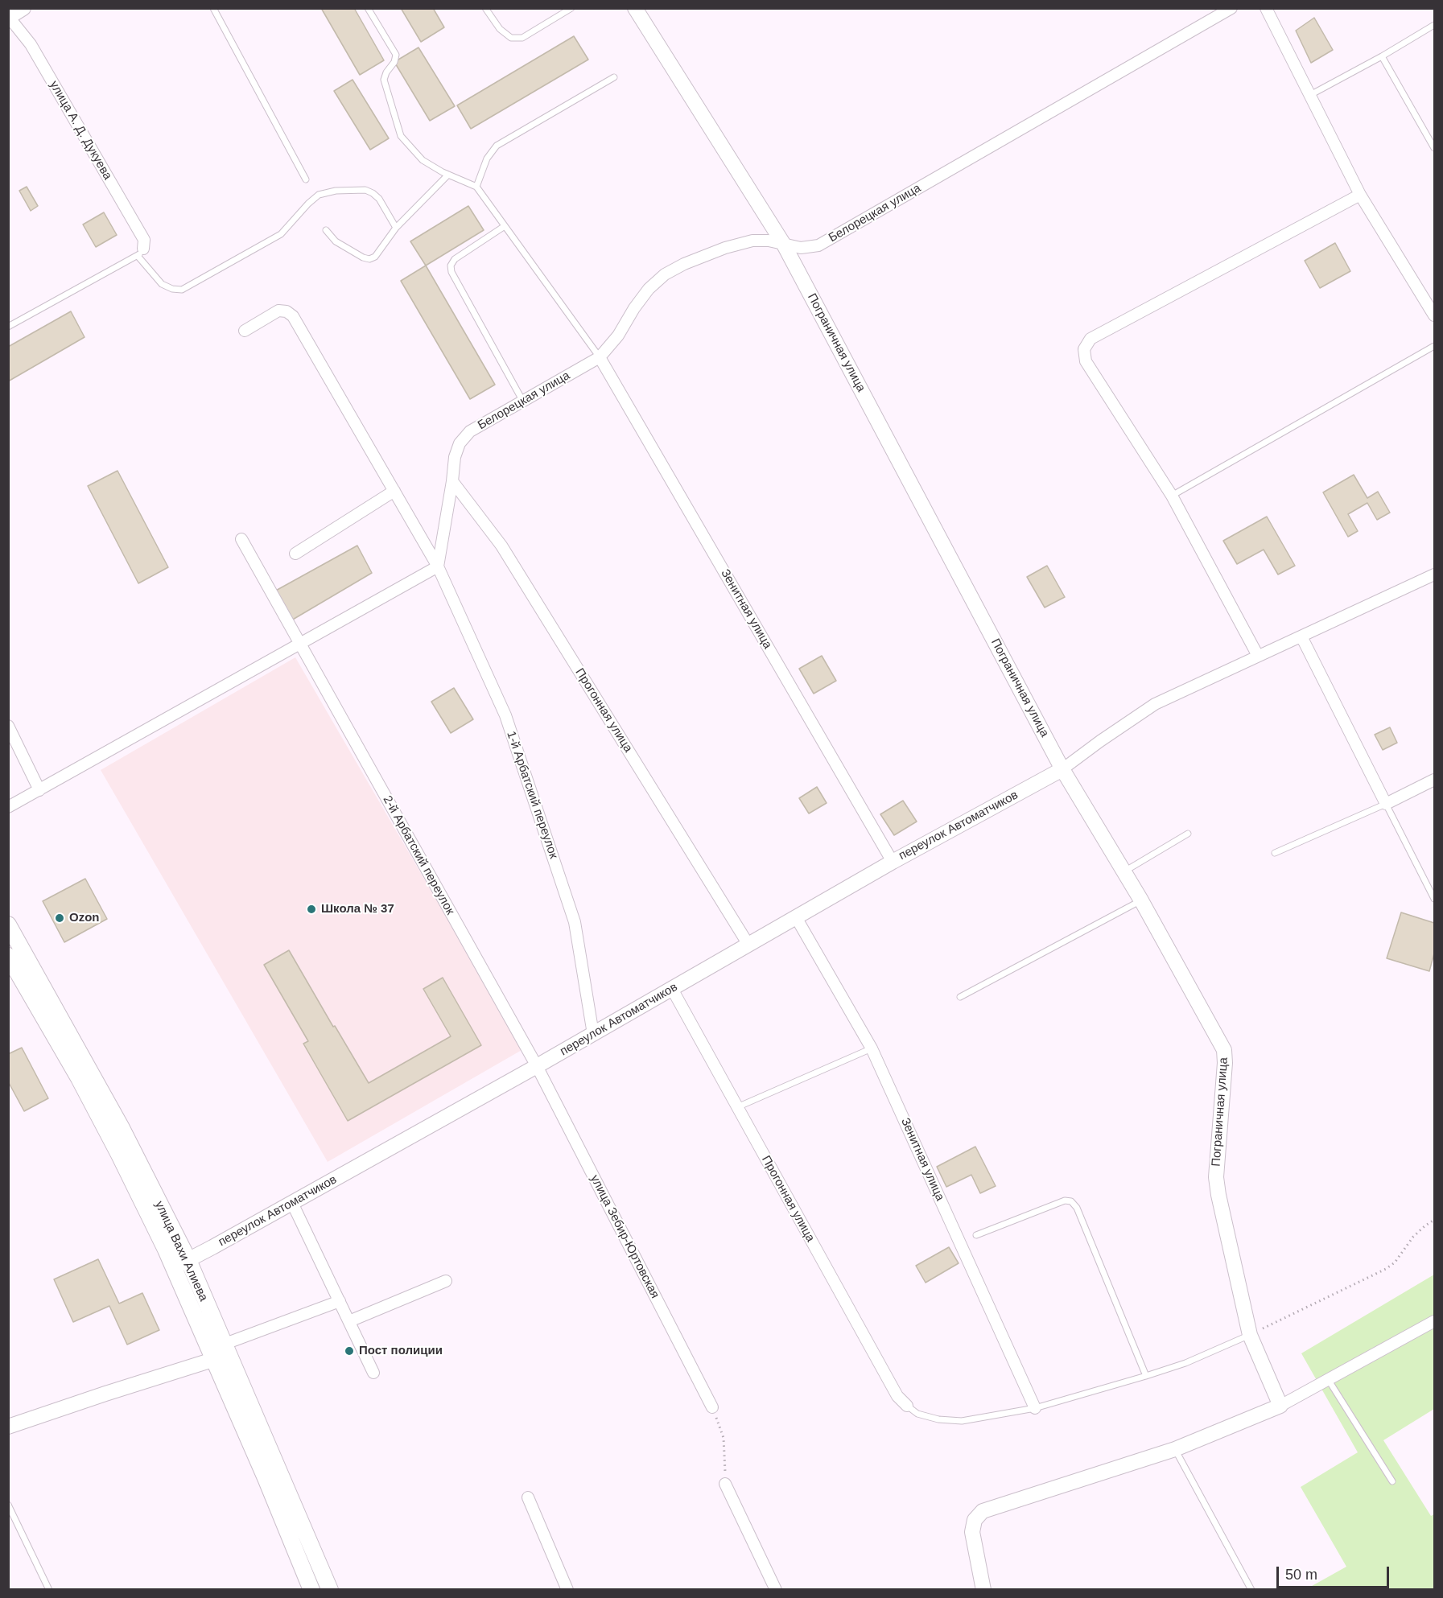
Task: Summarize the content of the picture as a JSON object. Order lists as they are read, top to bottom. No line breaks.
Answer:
{"streets":{"main road":["улица Вахи Алиева"],"street":["улица А. Д. Дукуева","Белорецкая улица","Пограничная улица","Зенитная улица","Прогонная улица","1-й Арбатский переулок","переулок Автоматчиков","2-й Арбатский переулок","улица Зебир-Юртовская"]},"crossings":[["Белорецкая улица","Пограничная улица"],["Белорецкая улица","Зенитная улица"],["Белорецкая улица","Прогонная улица"],["Пограничная улица","переулок Автоматчиков"],["Зенитная улица","переулок Автоматчиков"],["Прогонная улица","переулок Автоматчиков"],["1-й Арбатский переулок","переулок Автоматчиков"],["переулок Автоматчиков","2-й Арбатский переулок"],["переулок Автоматчиков","улица Зебир-Юртовская"],["переулок Автоматчиков","улица Вахи Алиева"],["2-й Арбатский переулок","улица Зебир-Юртовская"]],"places":["Школа № 37","Ozon","Пост полиции"],"scale_bar":"50 m"}
